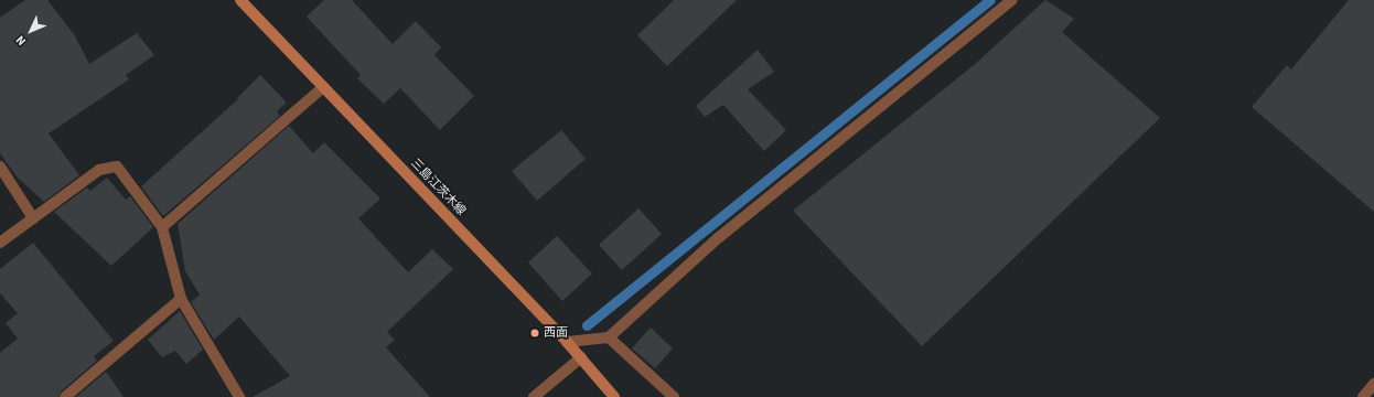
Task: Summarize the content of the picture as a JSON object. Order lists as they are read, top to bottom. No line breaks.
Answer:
{"streets":{"main road":["三島江茨木線"]},"places":["西面"],"north":"bottom left"}
